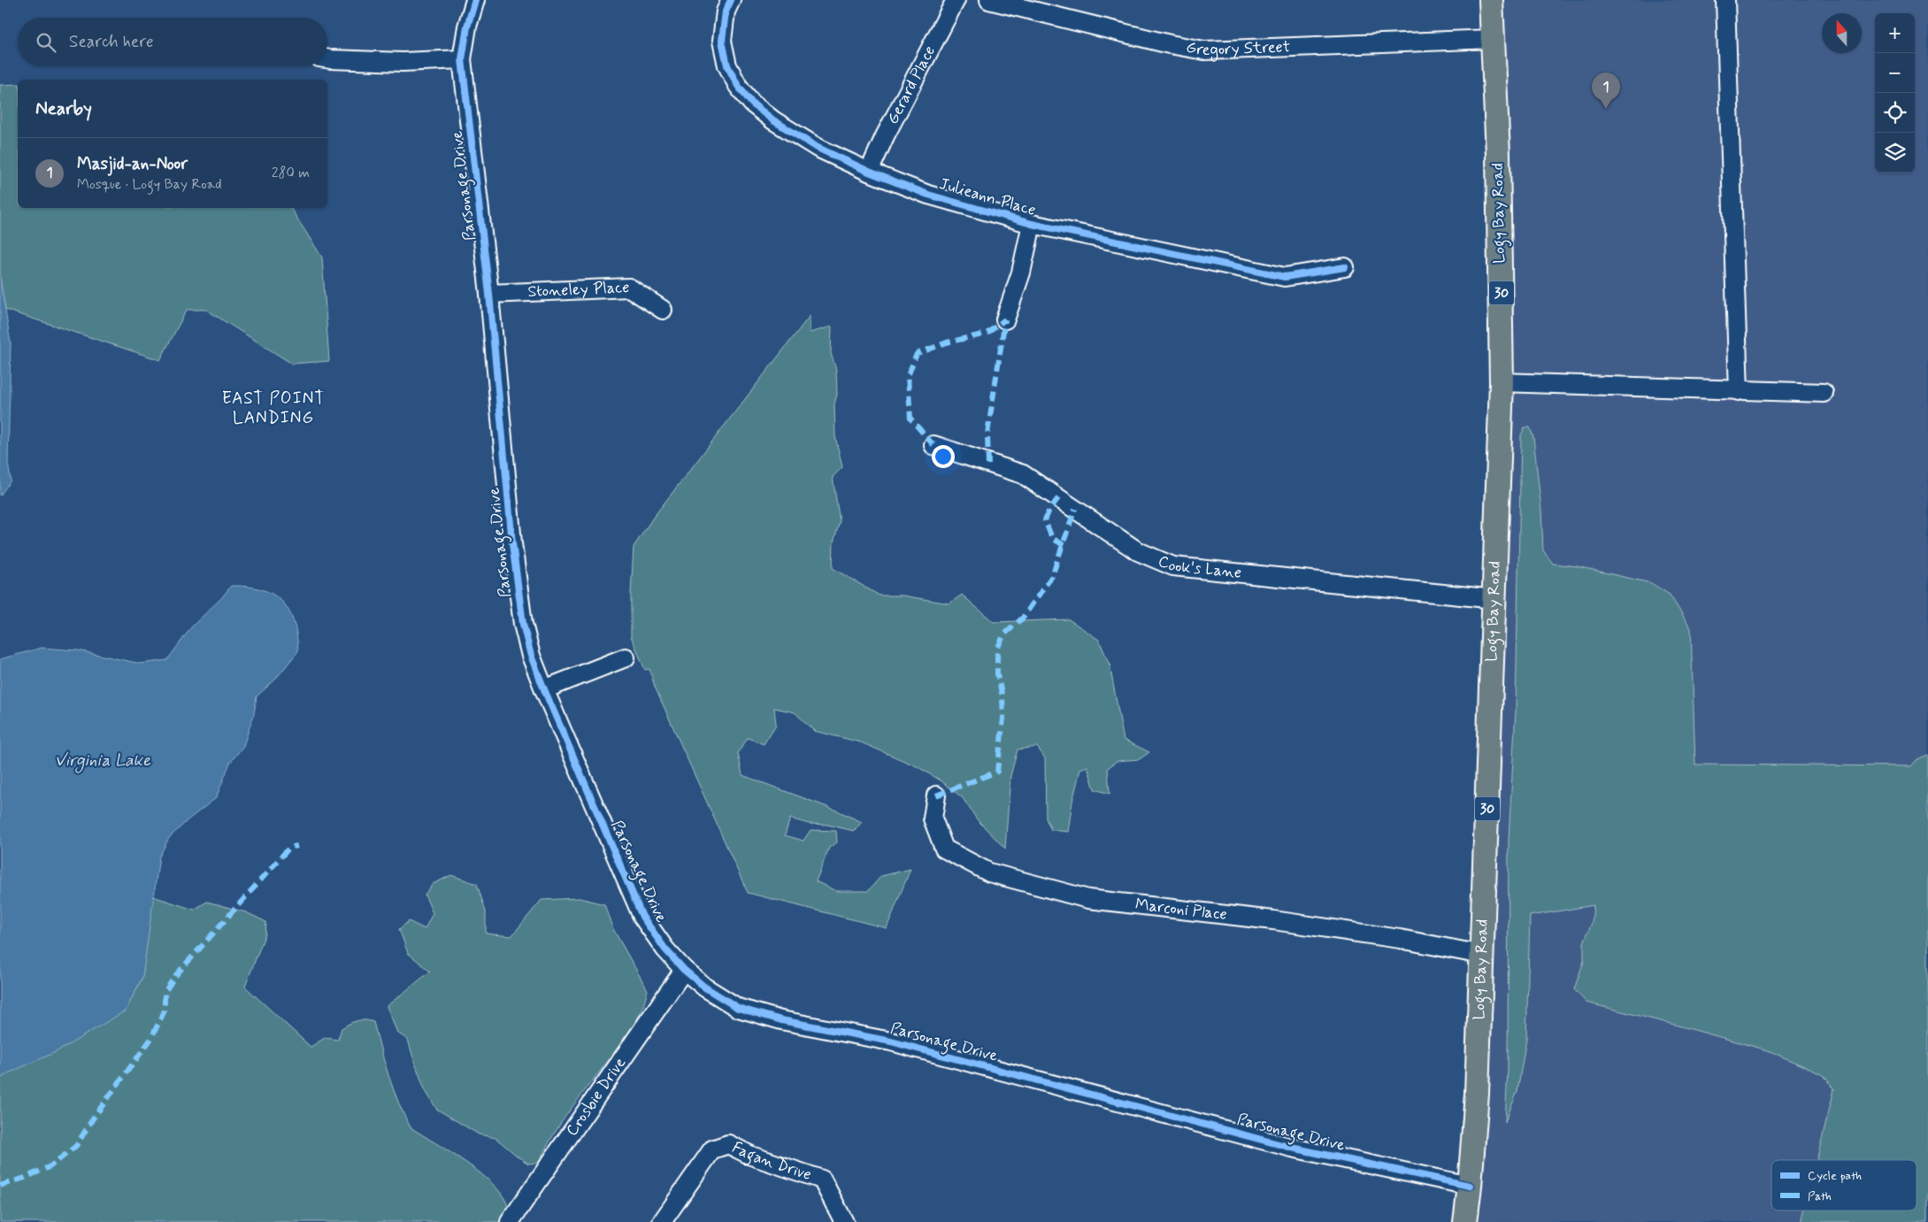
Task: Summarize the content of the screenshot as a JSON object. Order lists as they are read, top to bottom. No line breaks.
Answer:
{"streets":{"main road":["Logy Bay Road","30"],"street":["Gregory Street","Gerard Place","Parsonage Drive","Julieann Place","Stoneley Place","Cook's Lane","Marconi Place","Crosbie Drive","Fagan Drive"]},"crossings":[["Gregory Street","Logy Bay Road"],["Gerard Place","Julieann Place"],["Parsonage Drive","Logy Bay Road"],["Parsonage Drive","Stoneley Place"],["Parsonage Drive","Crosbie Drive"],["Logy Bay Road","Cook's Lane"],["Logy Bay Road","Marconi Place"]],"districts":["EAST POINT LANDING"],"water":["Virginia Lake"],"legend":["Cycle path","Path"],"north":"top","page":{"map_buttons":["+","−"],"search":"Search here","pins":"1","heading":"Nearby","list":[{"mark":"1","name":"Masjid-an-Noor","note":"Mosque · Logy Bay Road","value":"280 m"}]}}
